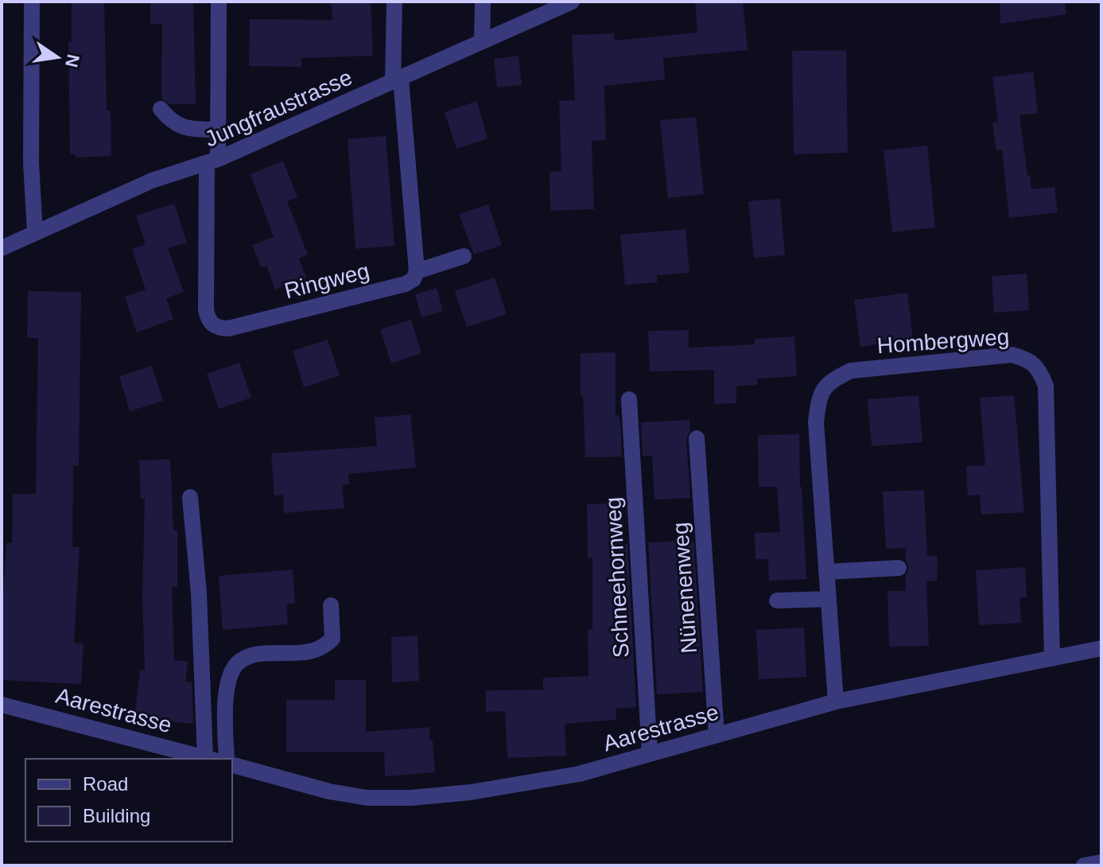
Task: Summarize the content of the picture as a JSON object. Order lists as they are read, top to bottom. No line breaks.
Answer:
{"streets":{"street":["Jungfraustrasse","Ringweg","Hombergweg","Schneehornweg","Nünenenweg","Aarestrasse"]},"crossings":[["Jungfraustrasse","Ringweg"],["Hombergweg","Aarestrasse"],["Schneehornweg","Aarestrasse"],["Nünenenweg","Aarestrasse"]],"legend":["Road","Building"],"north":"right"}
